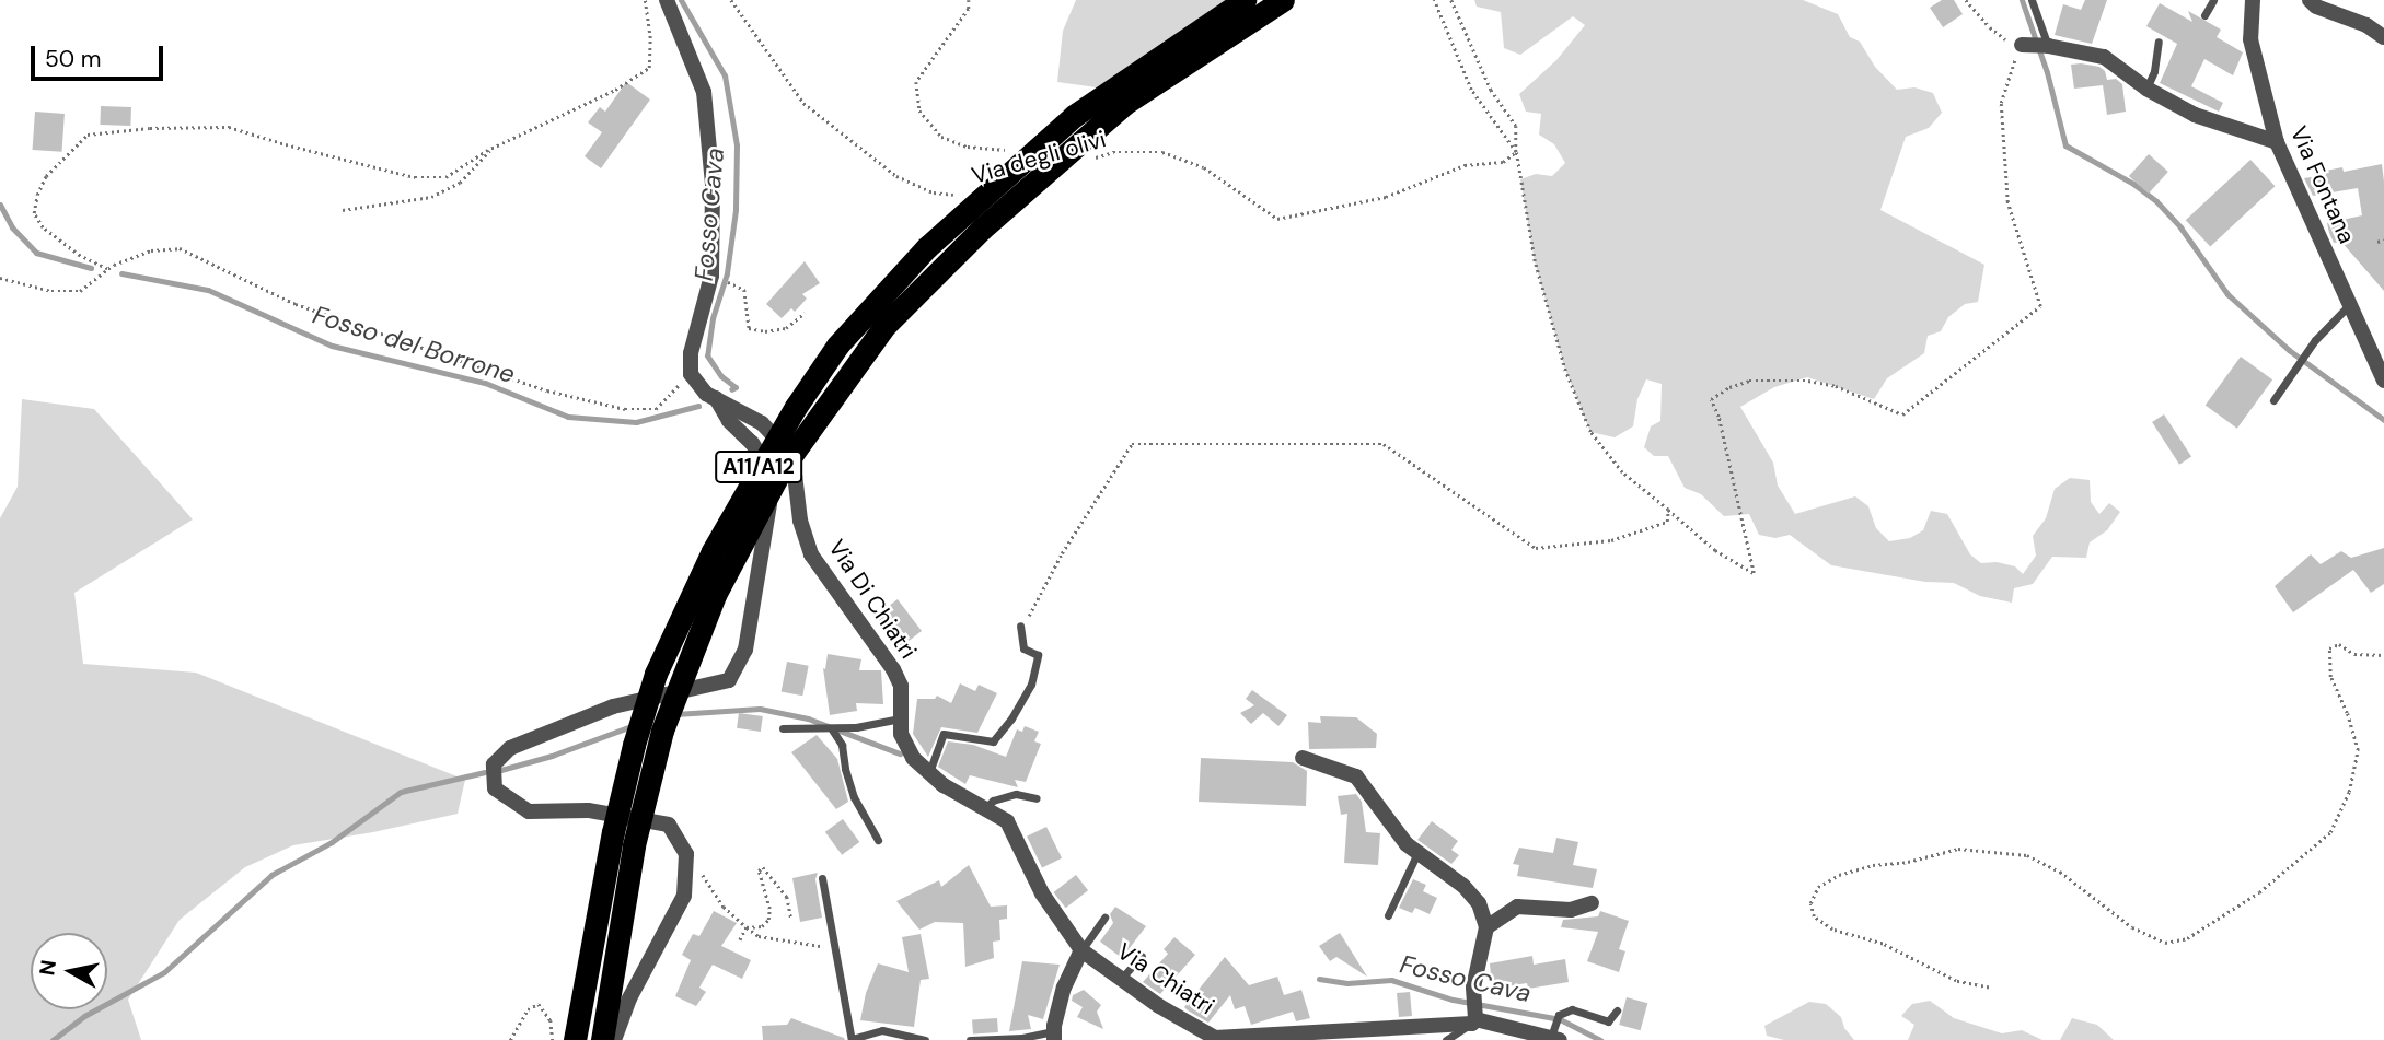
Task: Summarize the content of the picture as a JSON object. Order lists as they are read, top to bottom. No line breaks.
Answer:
{"streets":{"highway":["A11/A12"],"street":["Via Fontana","Via Di Chiatri","Via Chiatri"],"path":["Via degli olivi"]},"crossings":[["Via Di Chiatri","Via Chiatri"]],"water":["Fosso Cava","Fosso del Borrone"],"scale_bar":"50 m","north":"left"}
